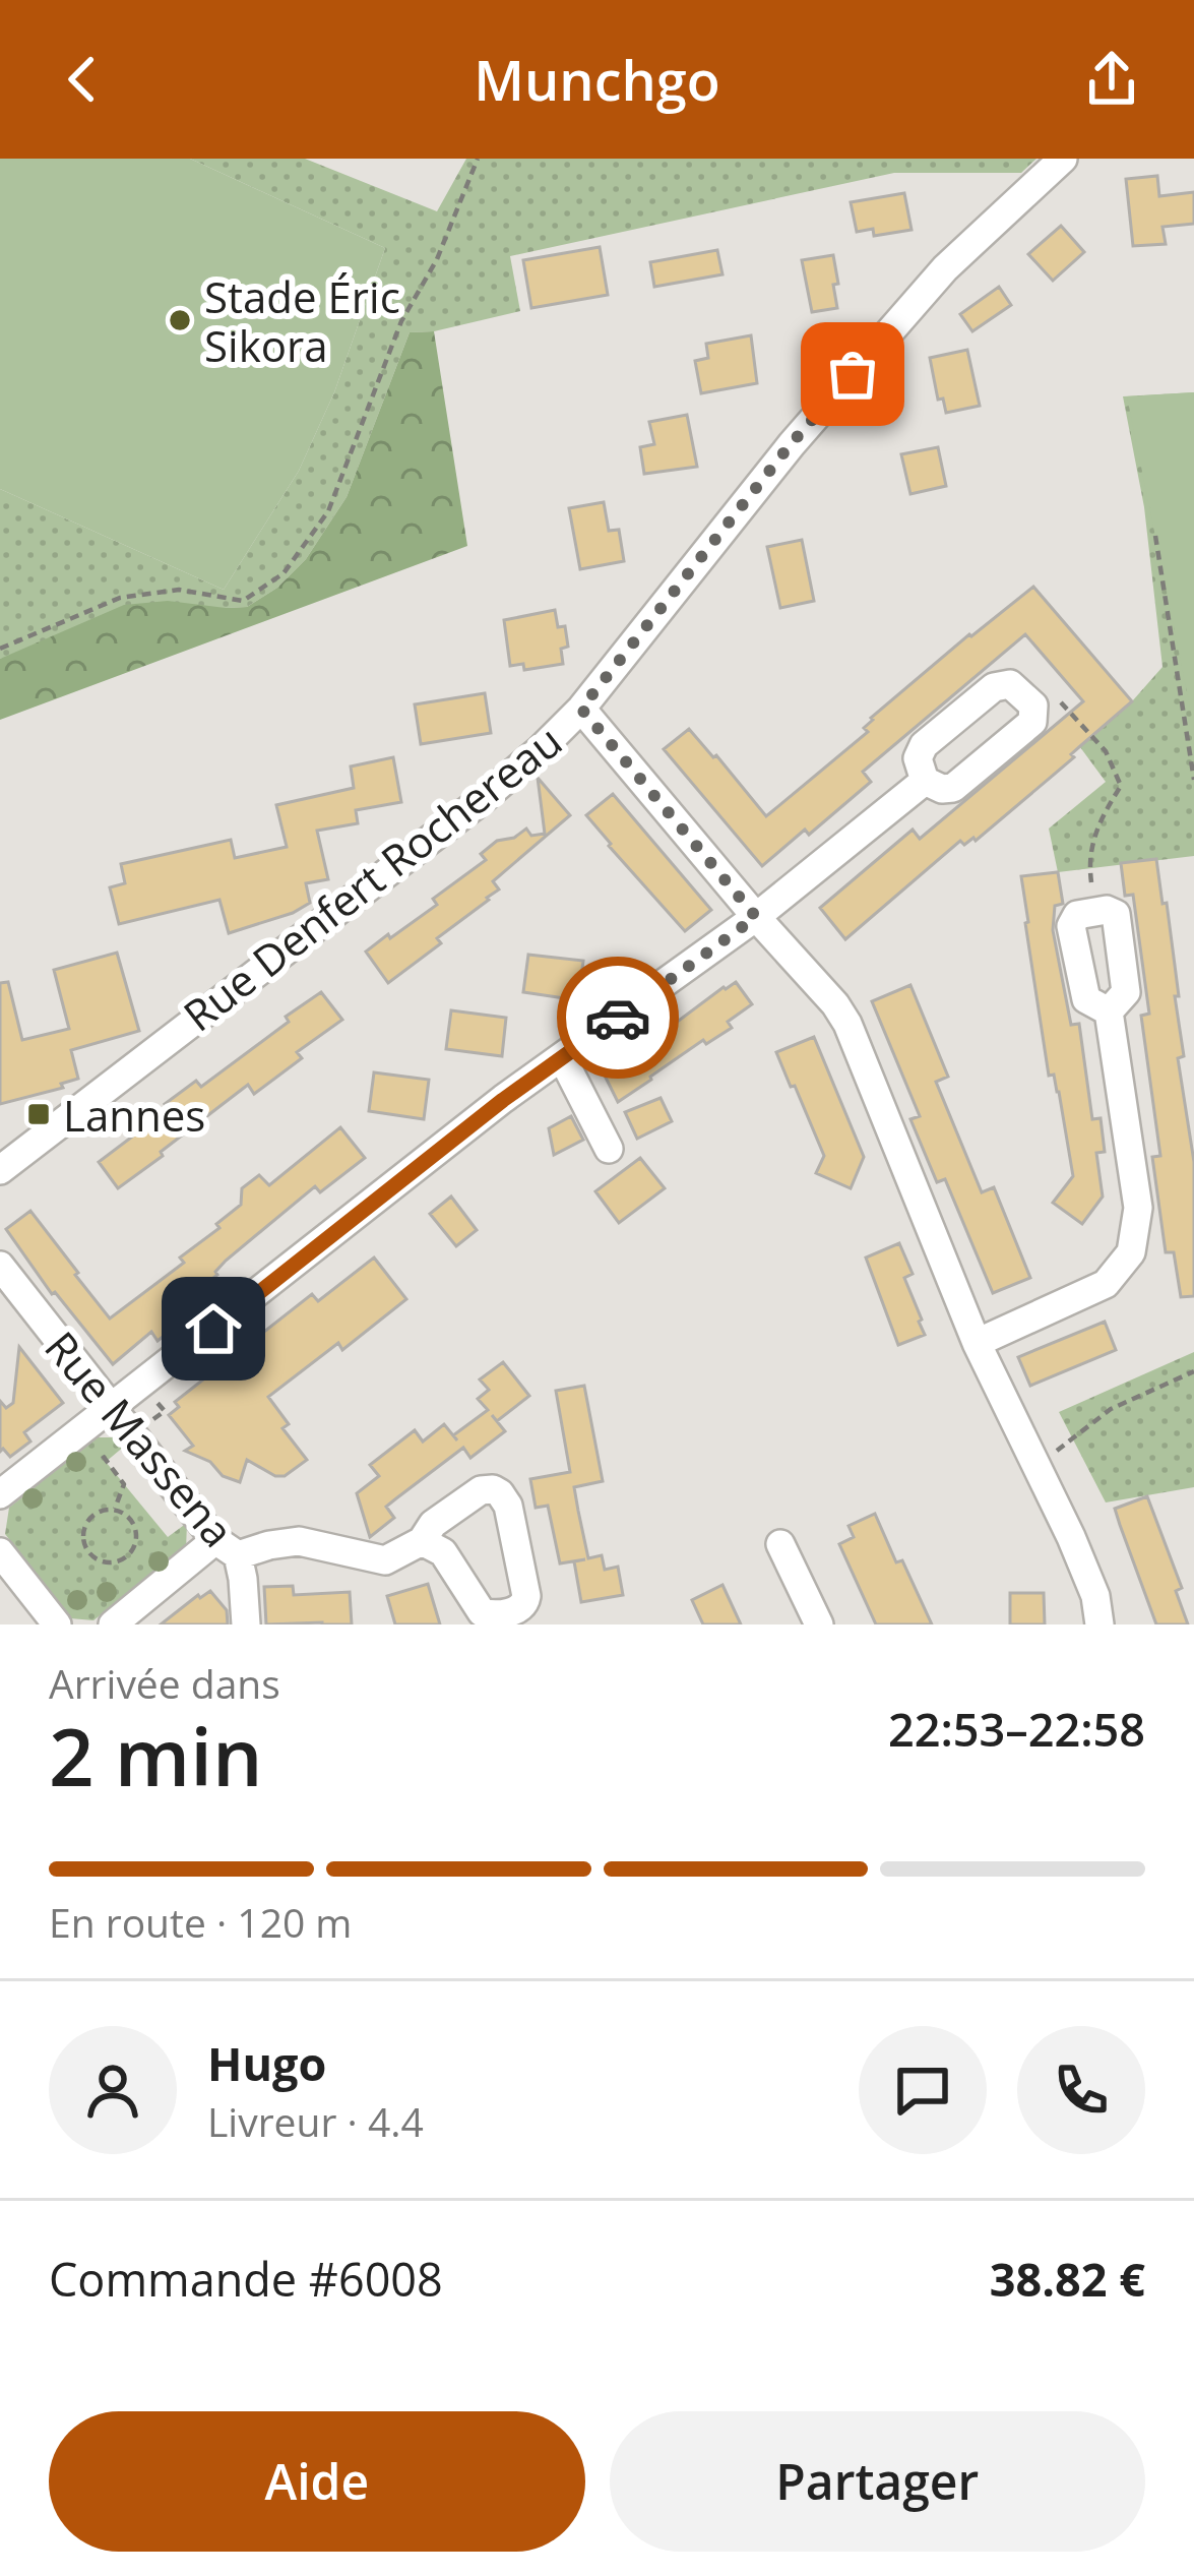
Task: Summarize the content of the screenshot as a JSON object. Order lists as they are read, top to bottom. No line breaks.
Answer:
{"streets":{"street":["Rue Denfert Rochereau","Rue Massena"]},"places":{"other":["Stade Éric Sikora"],"transit":["Lannes"]},"page":{"header":"Munchgo","heading":["2 min","Arrivée dans","22:53–22:58"],"panel":["Hugo","Livreur · 4.4","Commande #6008","38.82 €"],"bar":"En route · 120 m","buttons":["Aide","Partager"]}}
